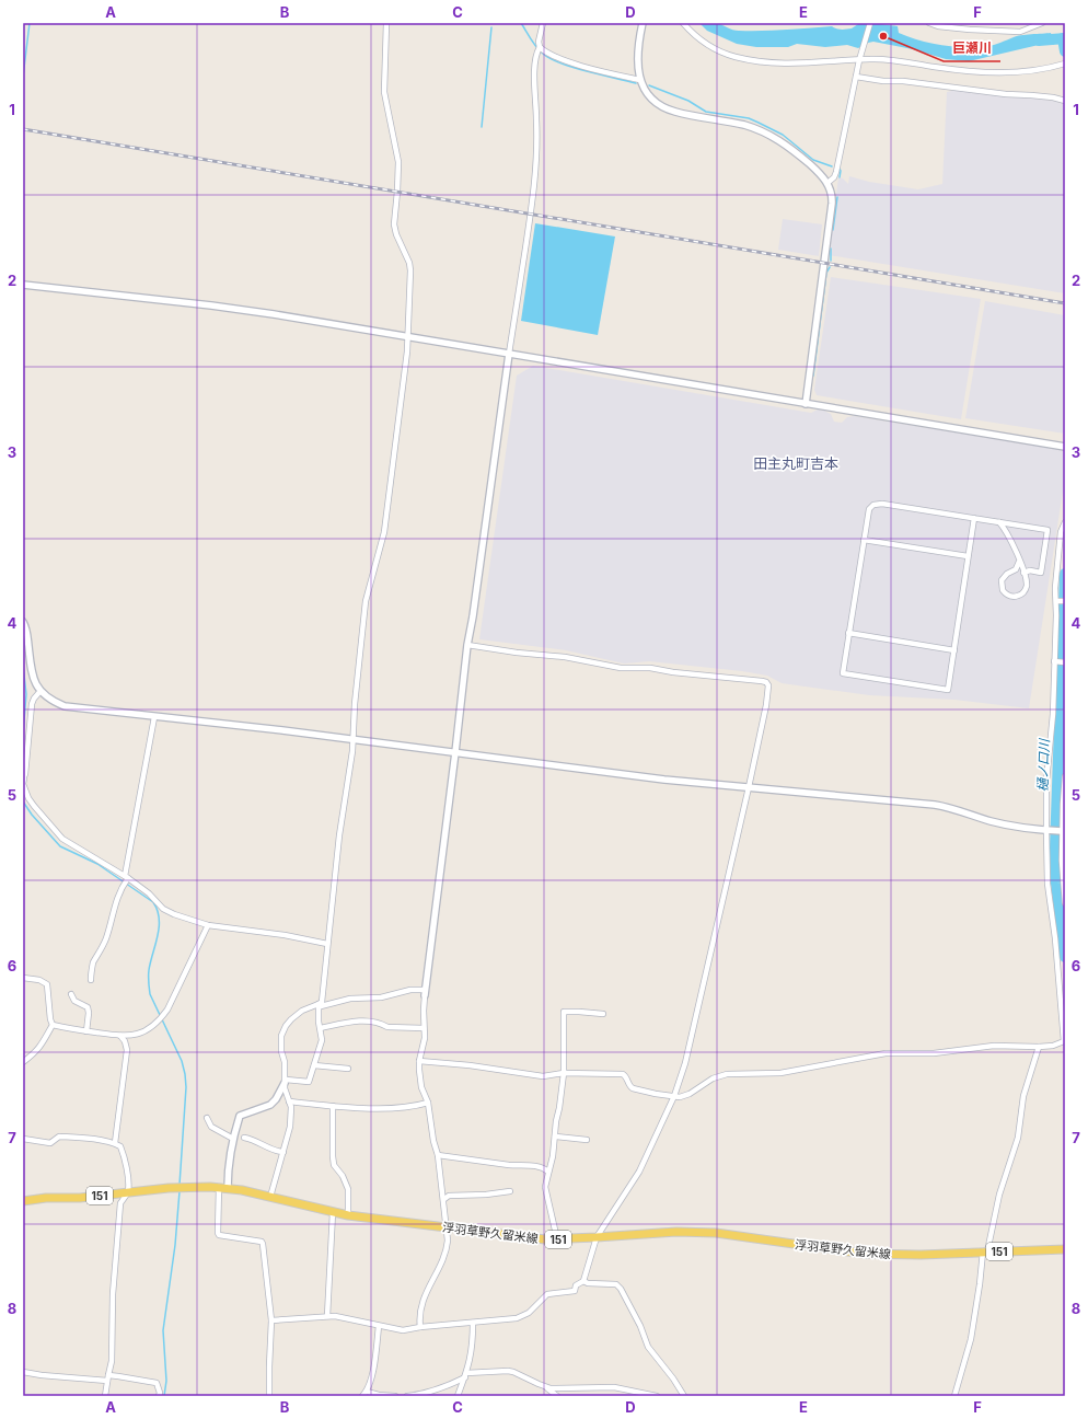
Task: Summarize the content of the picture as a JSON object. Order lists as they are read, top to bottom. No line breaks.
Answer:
{"streets":{"main road":["151","浮羽草野久留米線"]},"districts":["田主丸町吉本"],"water":["樋ノ口川"],"places":["巨瀬川"],"grid":{"columns":["A","B","C","D","E","F"],"rows":["1","2","3","4","5","6","7","8"]}}
